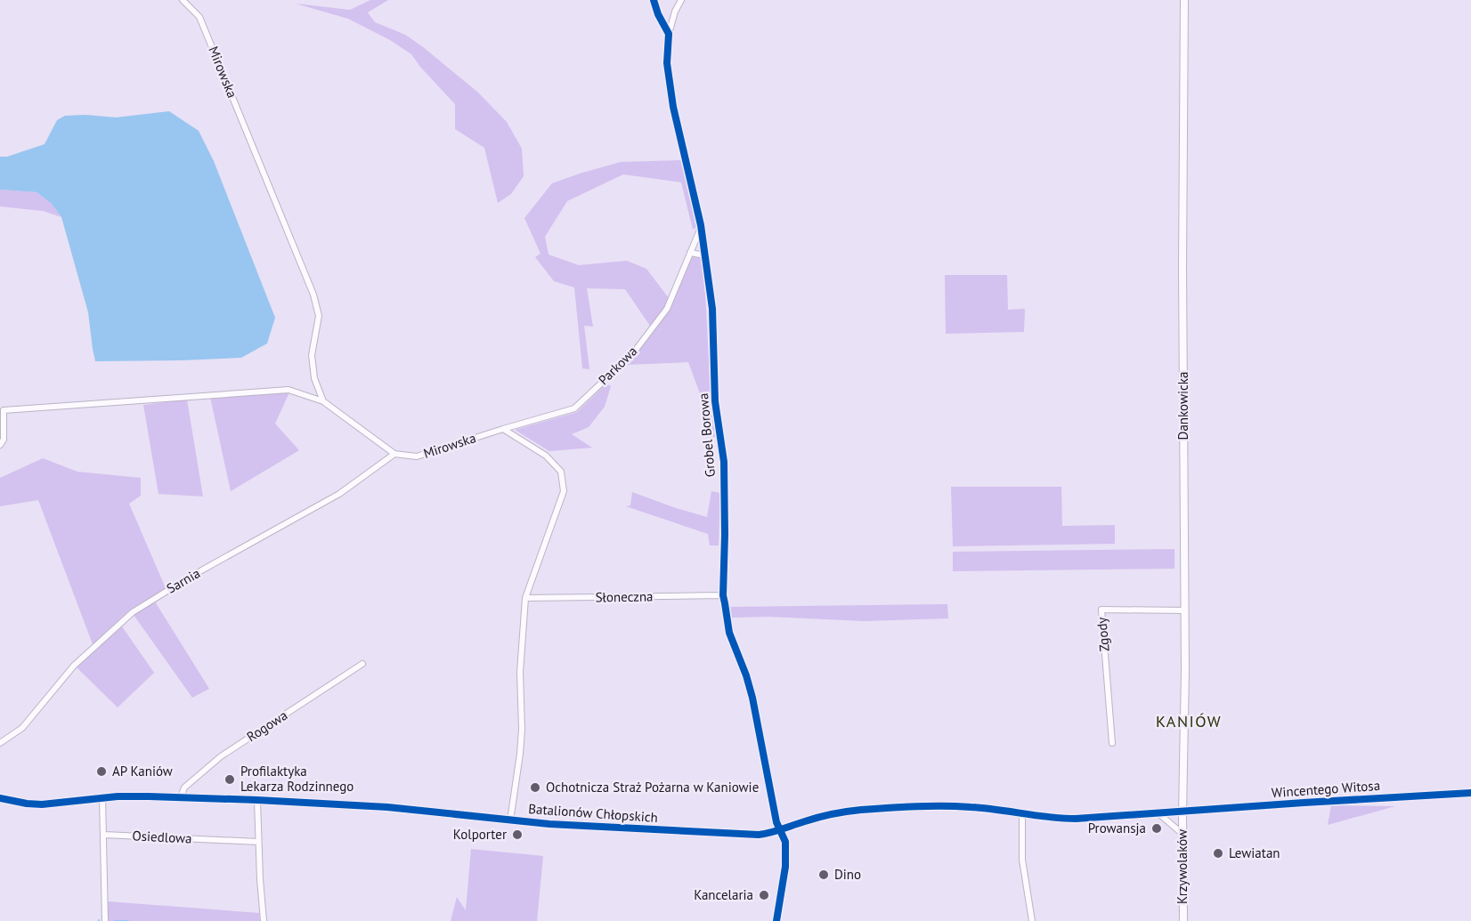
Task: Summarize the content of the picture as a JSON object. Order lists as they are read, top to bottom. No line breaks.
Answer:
{"streets":{"street":["Mirowska","Parkowa","Dankowicka","Grobel Borowa","Sarnia","Słoneczna","Zgody","Rogowa","Wincentego Witosa","Batalionów Chłopskich","Osiedlowa","Krzywolaków"]},"crossings":[["Mirowska","Parkowa"],["Mirowska","Sarnia"],["Parkowa","Grobel Borowa"],["Dankowicka","Zgody"],["Dankowicka","Wincentego Witosa"],["Dankowicka","Batalionów Chłopskich"],["Dankowicka","Krzywolaków"],["Grobel Borowa","Słoneczna"],["Grobel Borowa","Batalionów Chłopskich"],["Rogowa","Batalionów Chłopskich"],["Wincentego Witosa","Batalionów Chłopskich"],["Wincentego Witosa","Krzywolaków"],["Batalionów Chłopskich","Krzywolaków"]],"districts":["KANIÓW"],"places":["AP Kaniów","Profilaktyka Lekarza Rodzinnego","Ochotnicza Straż Pożarna w Kaniowie","Prowansja","Kolporter","Lewiatan","Dino","Kancelaria"]}
